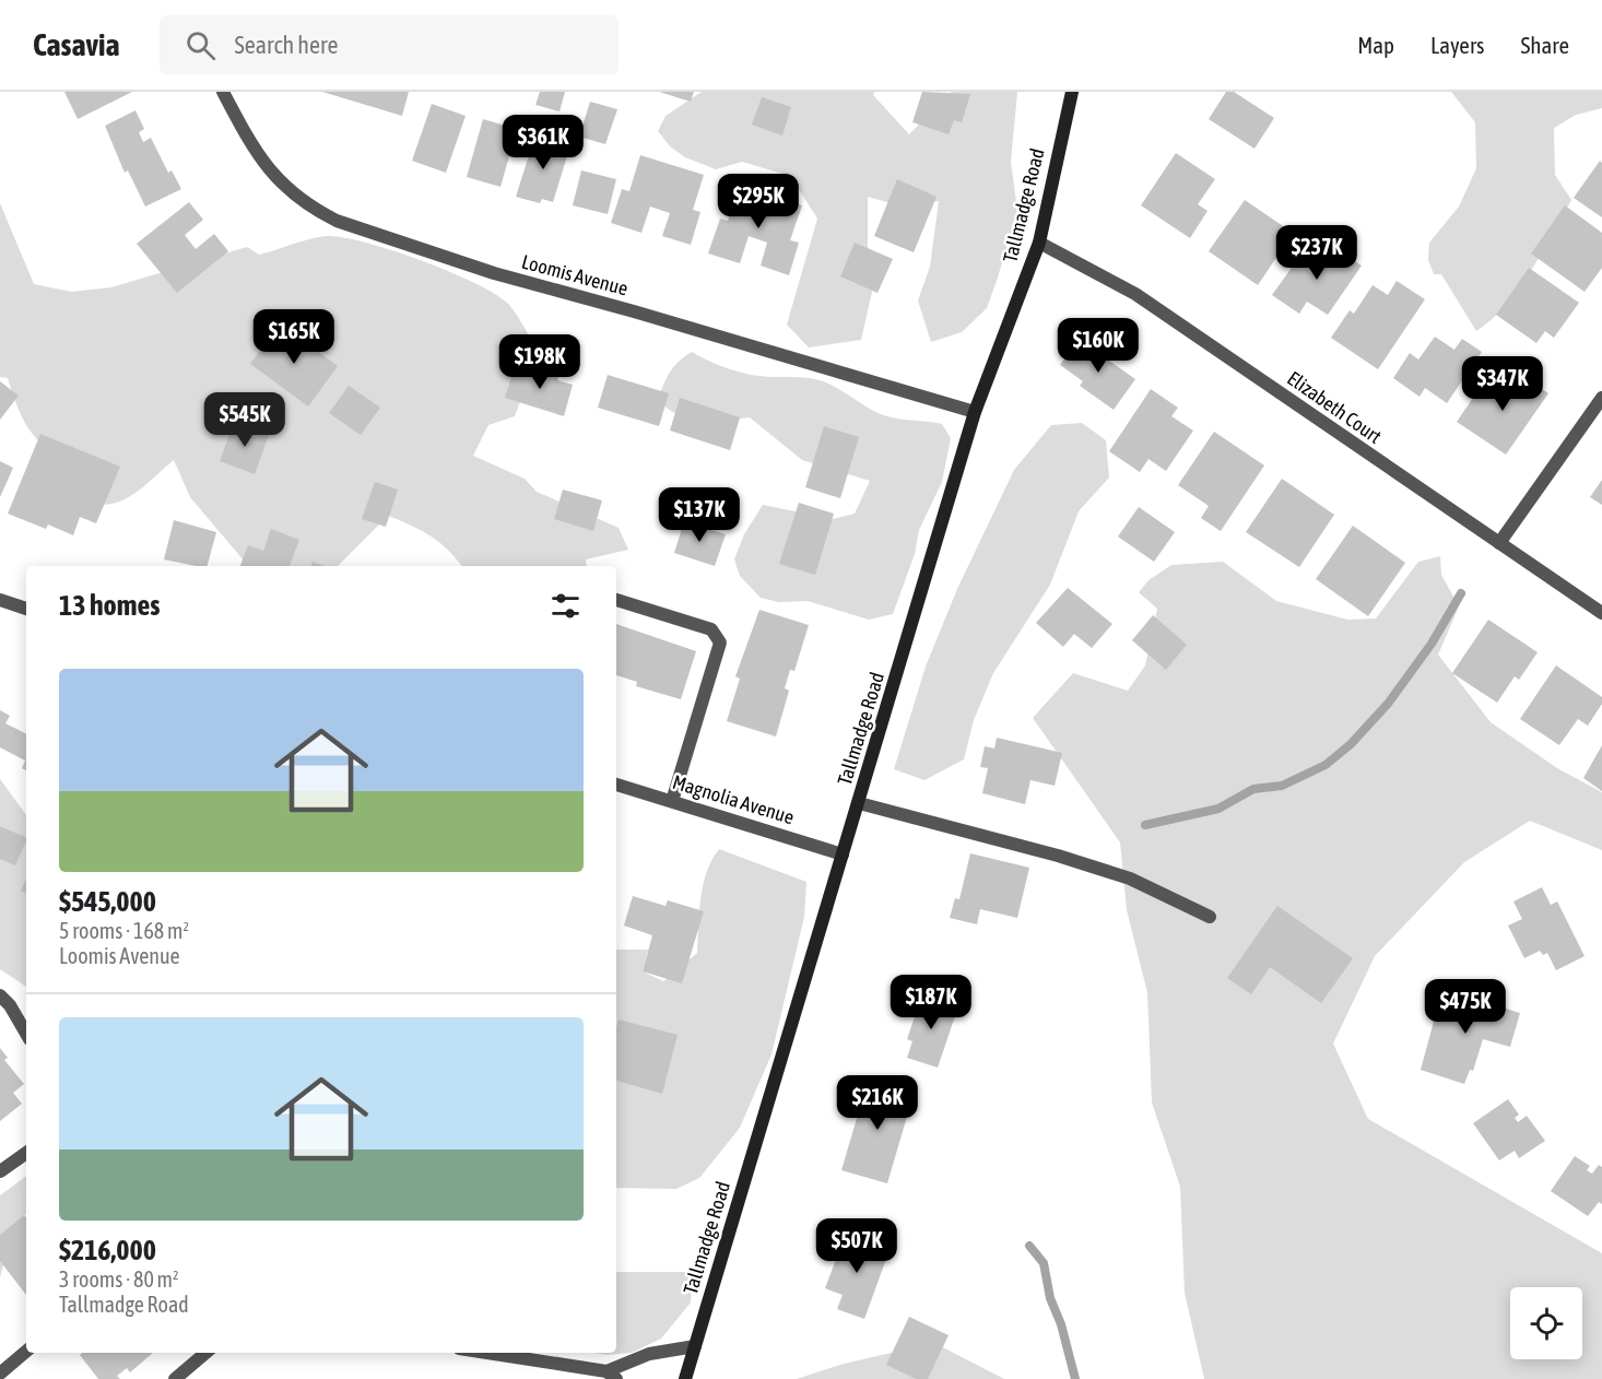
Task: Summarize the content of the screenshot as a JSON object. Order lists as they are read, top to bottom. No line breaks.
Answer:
{"streets":{"street":["Tallmadge Road","Loomis Avenue","Elizabeth Court","Magnolia Avenue"]},"crossings":[["Tallmadge Road","Loomis Avenue"],["Tallmadge Road","Elizabeth Court"],["Tallmadge Road","Magnolia Avenue"]],"page":{"header":"Casavia","search":"Search here","nav":["Map","Layers","Share"],"price":["$361K","$295K","$237K","$165K","$160K","$198K","$347K","$545K","$137K","$187K","$475K","$216K","$507K"],"heading":"13 homes","list":[{"name":"$545,000","note":"5 rooms · 168 m² · Loomis Avenue"},{"name":"$216,000","note":"3 rooms · 80 m² · Tallmadge Road"}]}}
